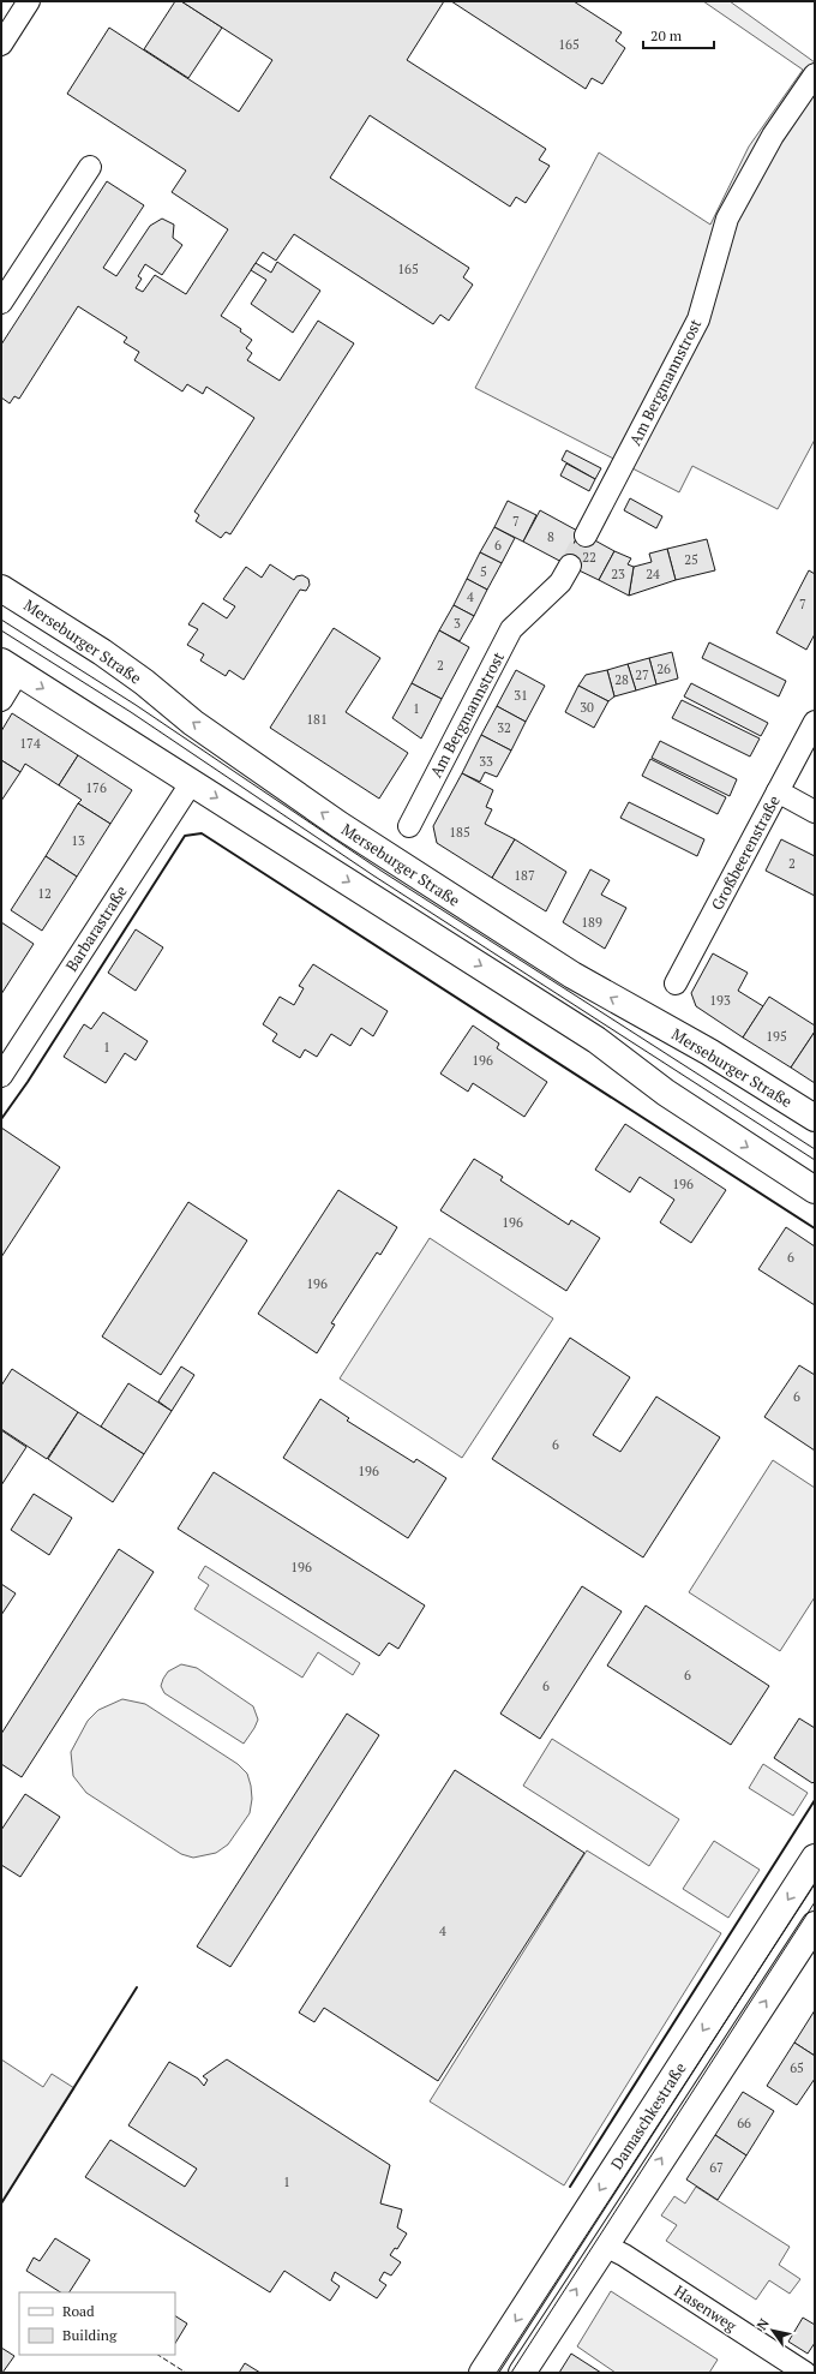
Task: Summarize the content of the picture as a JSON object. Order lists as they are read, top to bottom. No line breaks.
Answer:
{"streets":{"main road":["Merseburger Straße","Damaschkestraße"],"street":["Am Bergmannstrost","Großbeerenstraße","Barbarastraße","Hasenweg"]},"house_numbers":["165","165","7","8","6","22","25","5","23","24","4","7","3","2","26","27","28","31","30","1","181","32","174","33","176","185","13","2","187","12","189","193","195","1","196","196","196","6","196","6","6","196","196","6","6","4","65","66","67","1"],"legend":["Road","Building"],"scale_bar":"20 m","north":"top left"}
